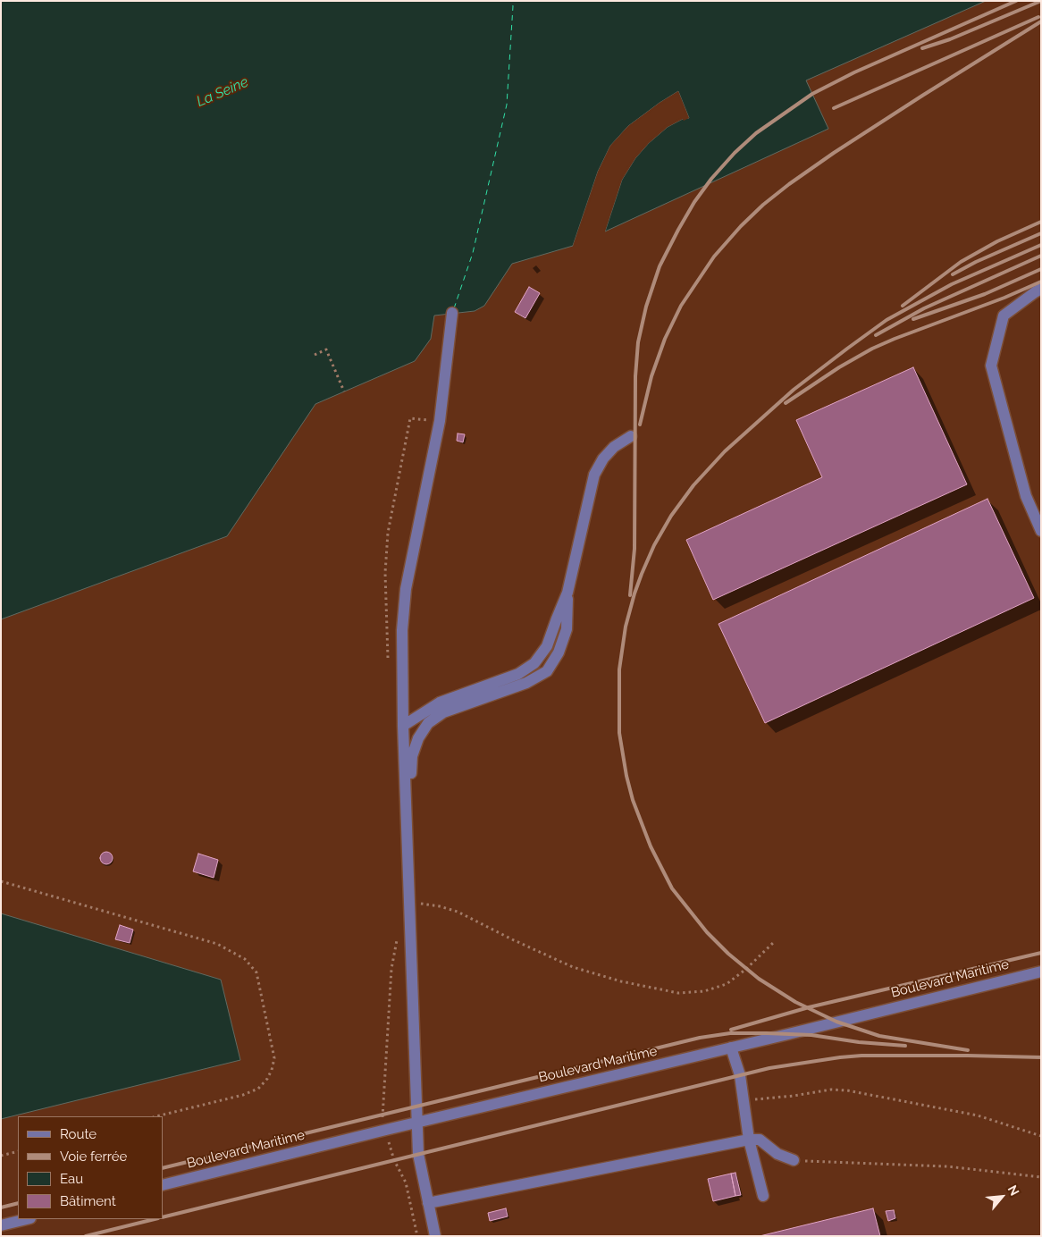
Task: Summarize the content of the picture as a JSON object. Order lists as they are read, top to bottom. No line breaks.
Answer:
{"streets":{"street":["Boulevard Maritime"]},"water":["La Seine"],"legend":["Route","Voie ferrée","Eau","Bâtiment"],"north":"top right"}
